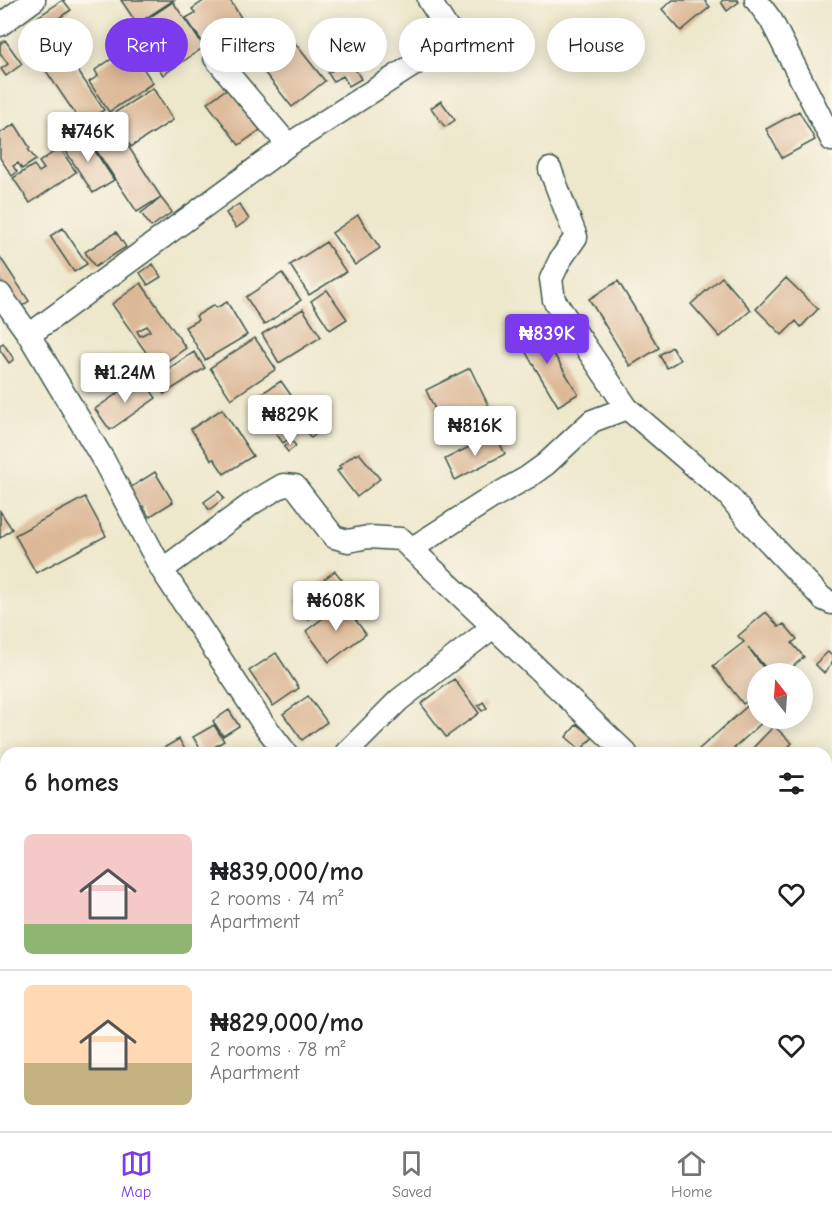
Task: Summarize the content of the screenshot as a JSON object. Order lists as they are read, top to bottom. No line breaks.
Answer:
{"north":"top","page":{"chip":["Buy","Rent","Filters","New","Apartment","House"],"price":["₦746K","₦839K","₦1.24M","₦829K","₦816K","₦608K"],"heading":"6 homes","list":[{"name":"₦839,000/mo","note":"2 rooms · 74 m² · Apartment"},{"name":"₦829,000/mo","note":"2 rooms · 78 m² · Apartment"}],"tabs":["Map","Saved","Home"]}}
